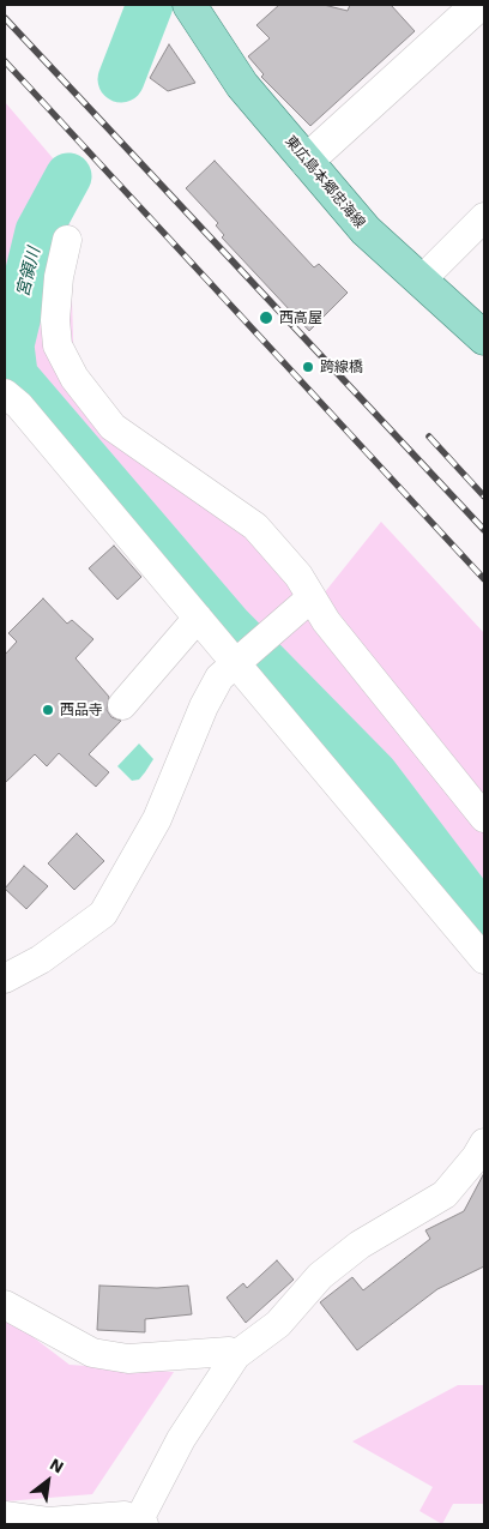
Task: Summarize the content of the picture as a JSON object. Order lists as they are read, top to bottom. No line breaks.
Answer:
{"streets":{"main road":["東広島本郷忠海線"]},"water":["宮領川"],"places":["西高屋","跨線橋","西品寺"],"north":"top right"}
